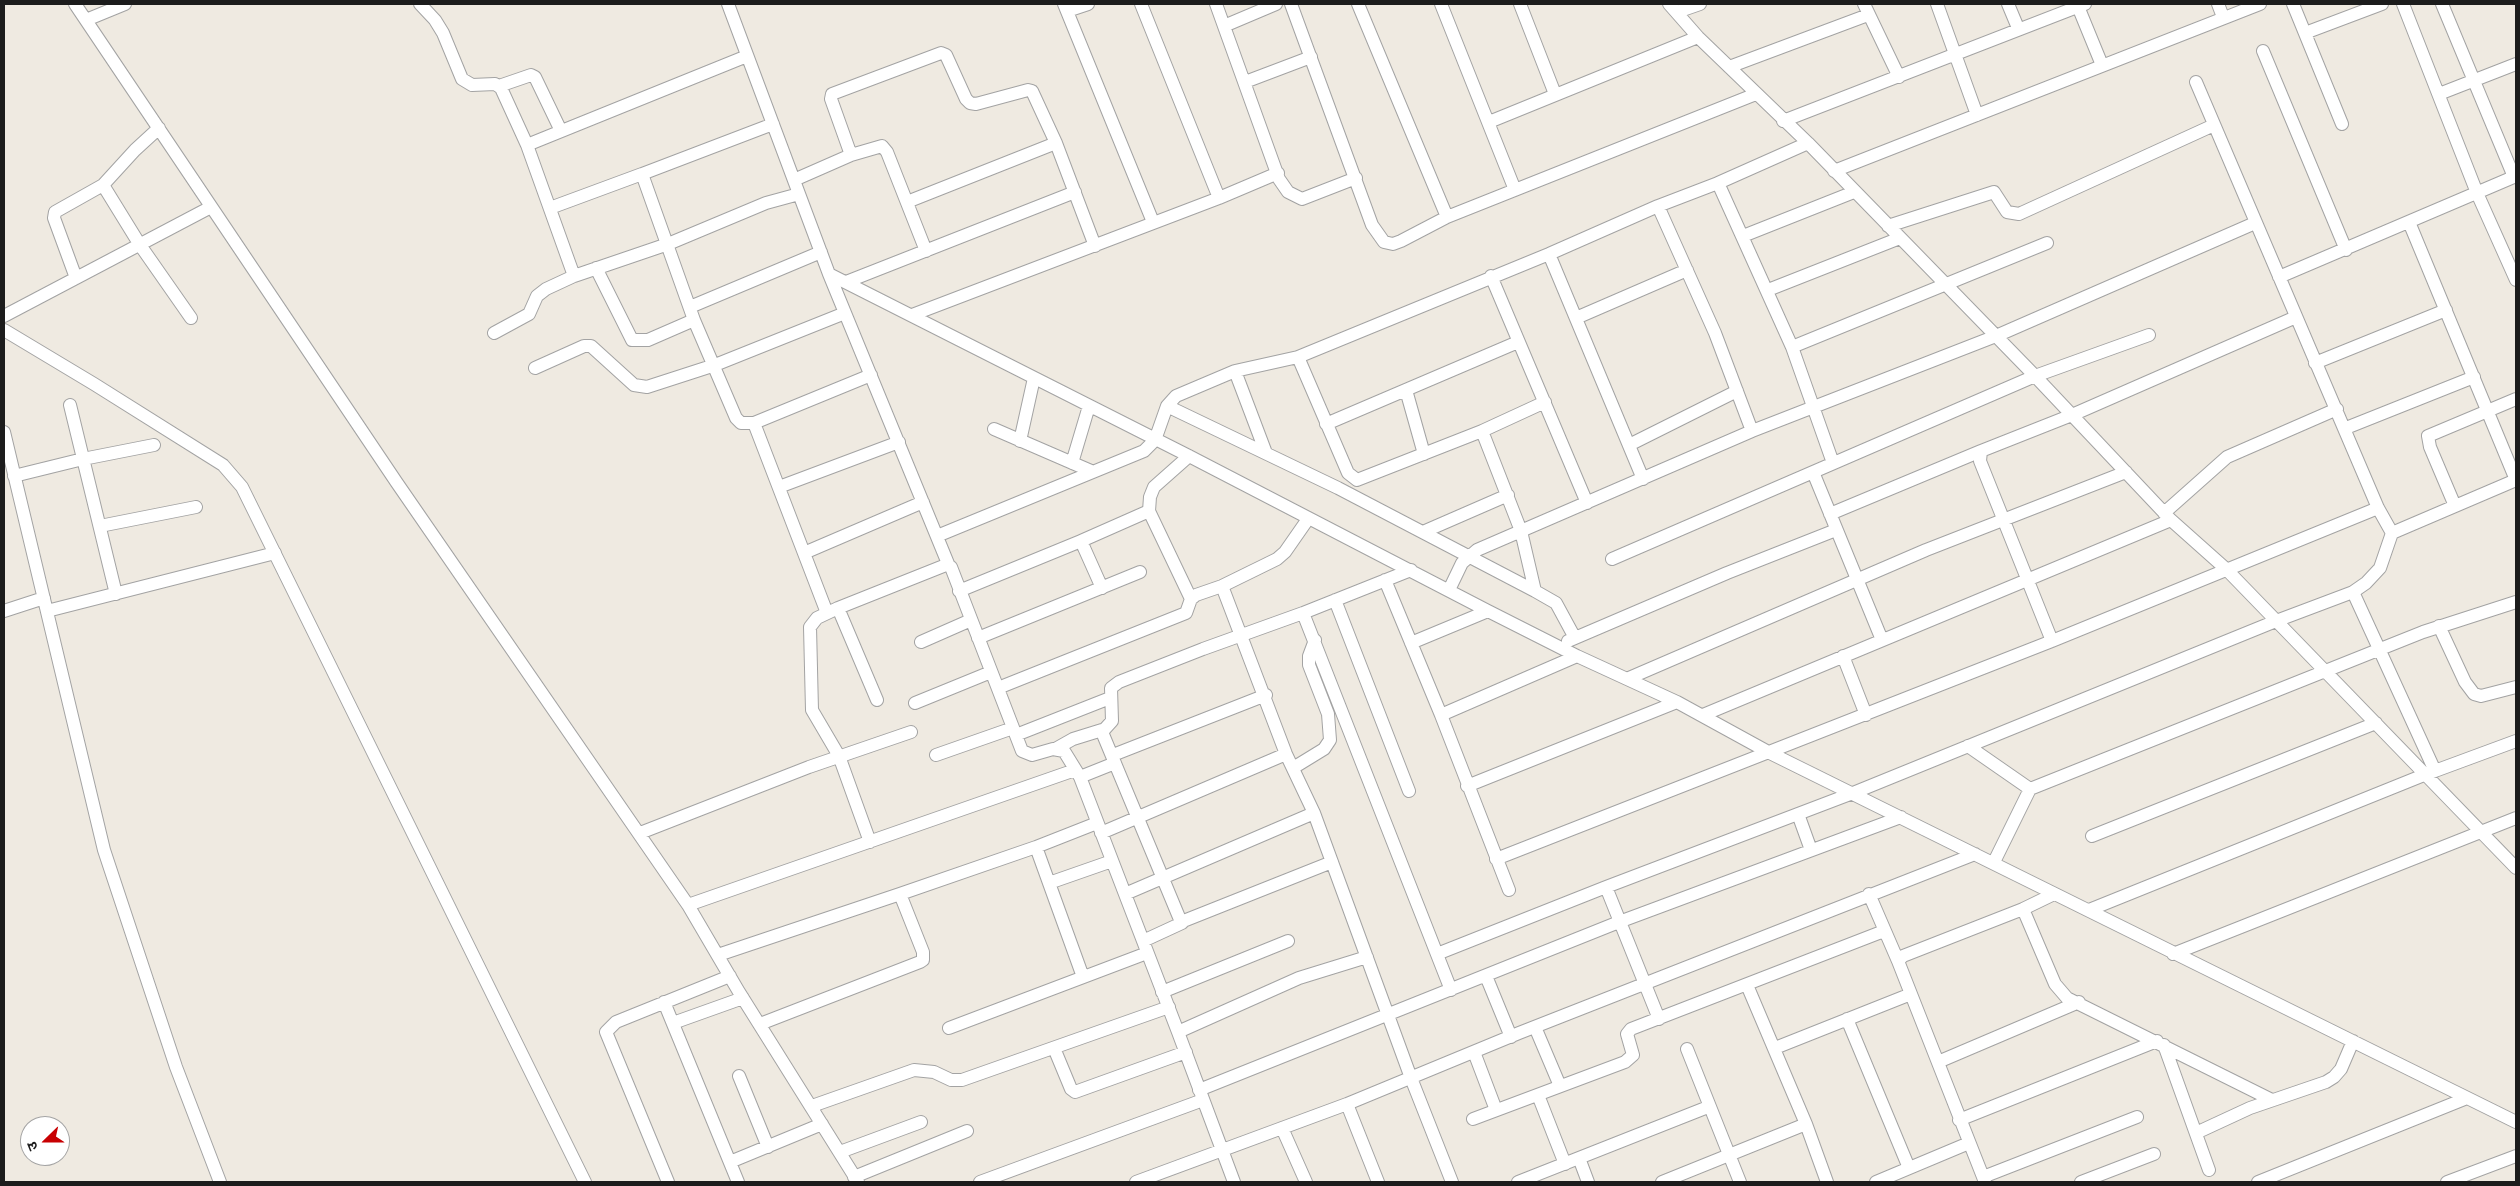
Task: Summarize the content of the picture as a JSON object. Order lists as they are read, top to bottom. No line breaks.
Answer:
{"north":"left"}
